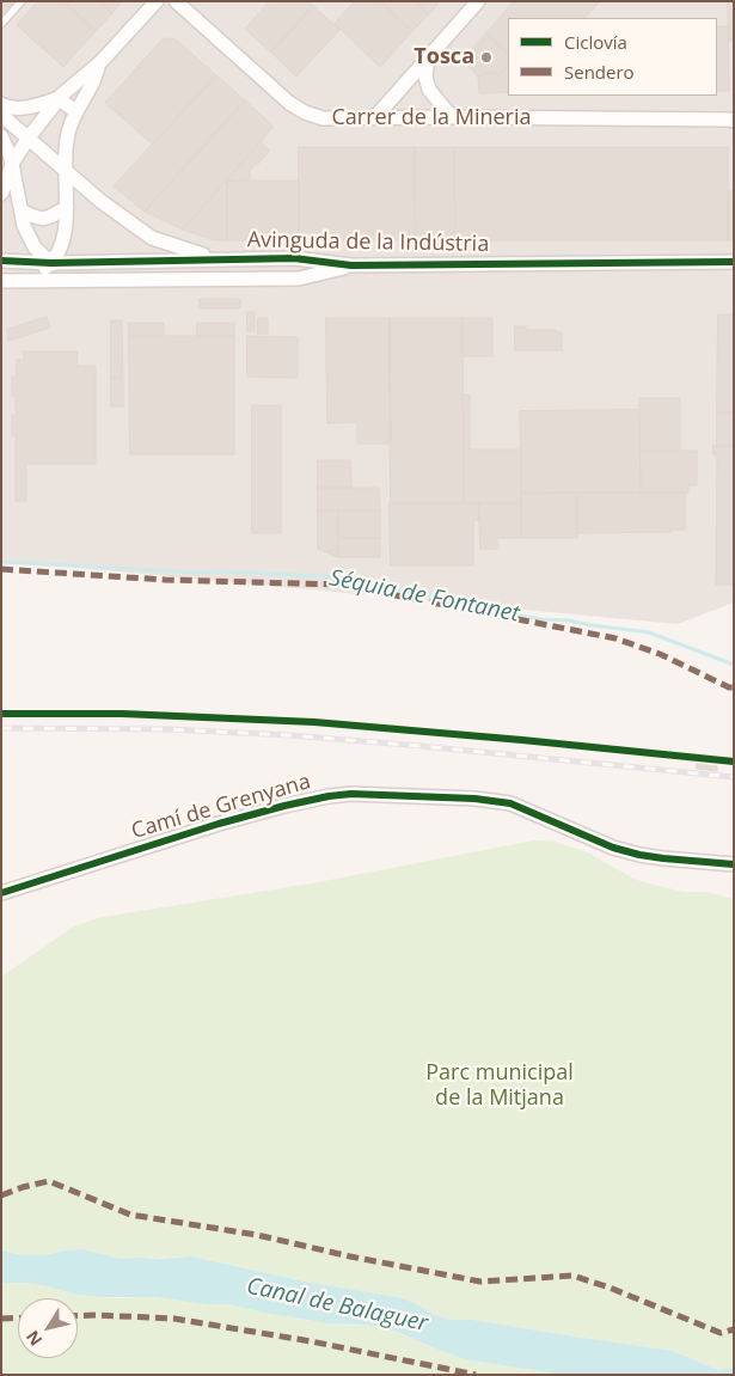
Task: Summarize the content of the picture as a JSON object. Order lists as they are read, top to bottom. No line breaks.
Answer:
{"streets":{"street":["Carrer de la Mineria","Avinguda de la Indústria","Camí de Grenyana"]},"water":["Séquia de Fontanet","Canal de Balaguer"],"parks":["Parc municipal de la Mitjana"],"places":["Tosca"],"legend":["Ciclovía","Sendero"],"north":"bottom left"}
